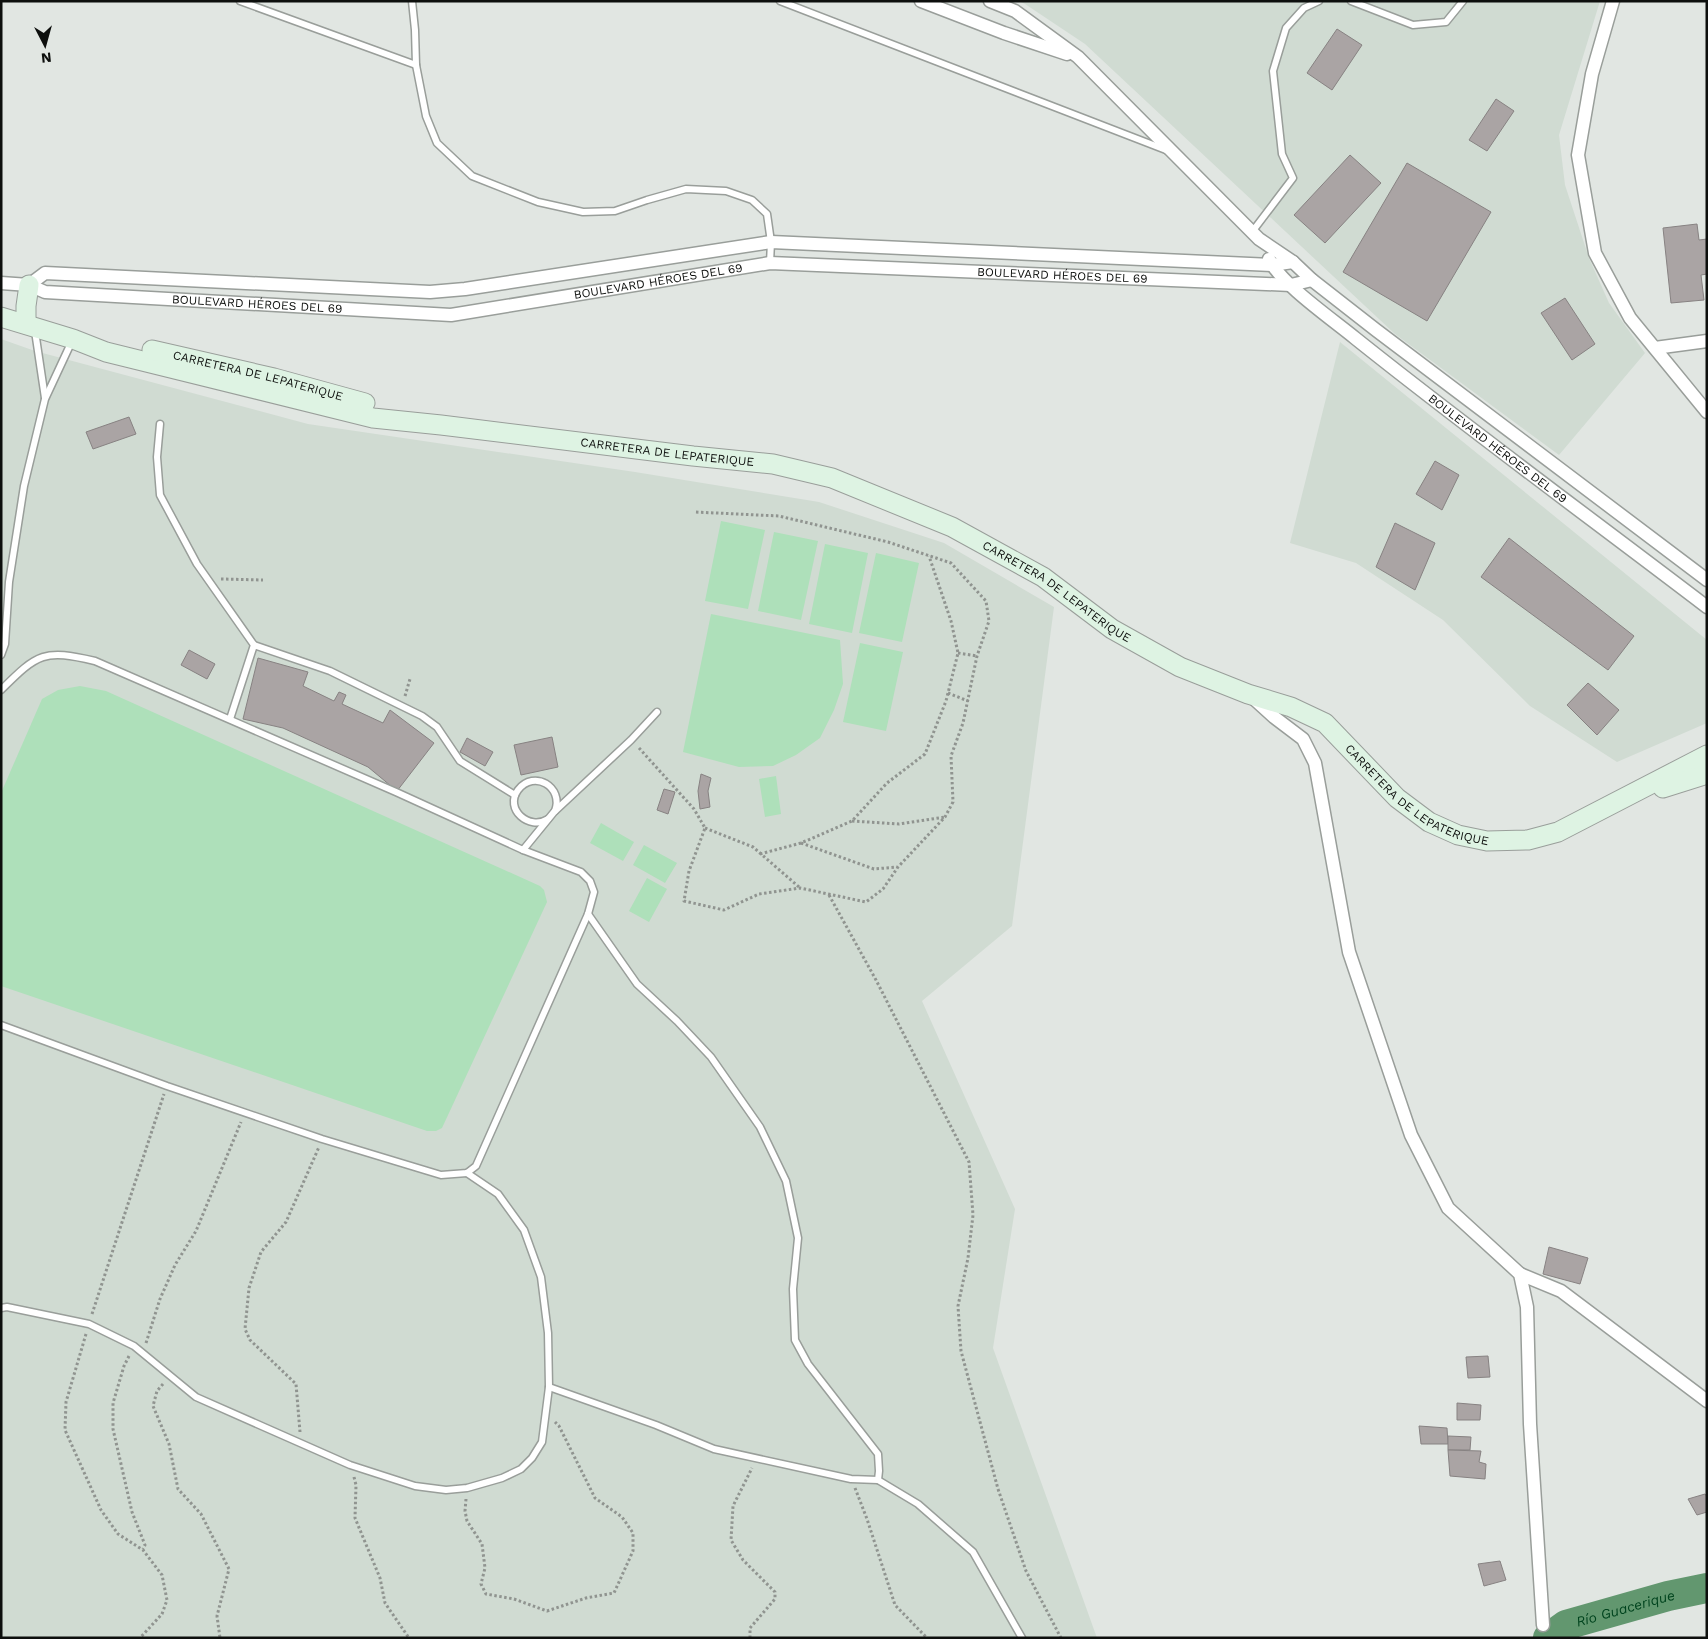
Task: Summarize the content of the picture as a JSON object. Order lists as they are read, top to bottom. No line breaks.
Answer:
{"streets":{"main road":["CARRETERA DE LEPATERIQUE"],"street":["BOULEVARD HÉROES DEL 69"]},"water":["Río Guacerique"],"north":"bottom"}
